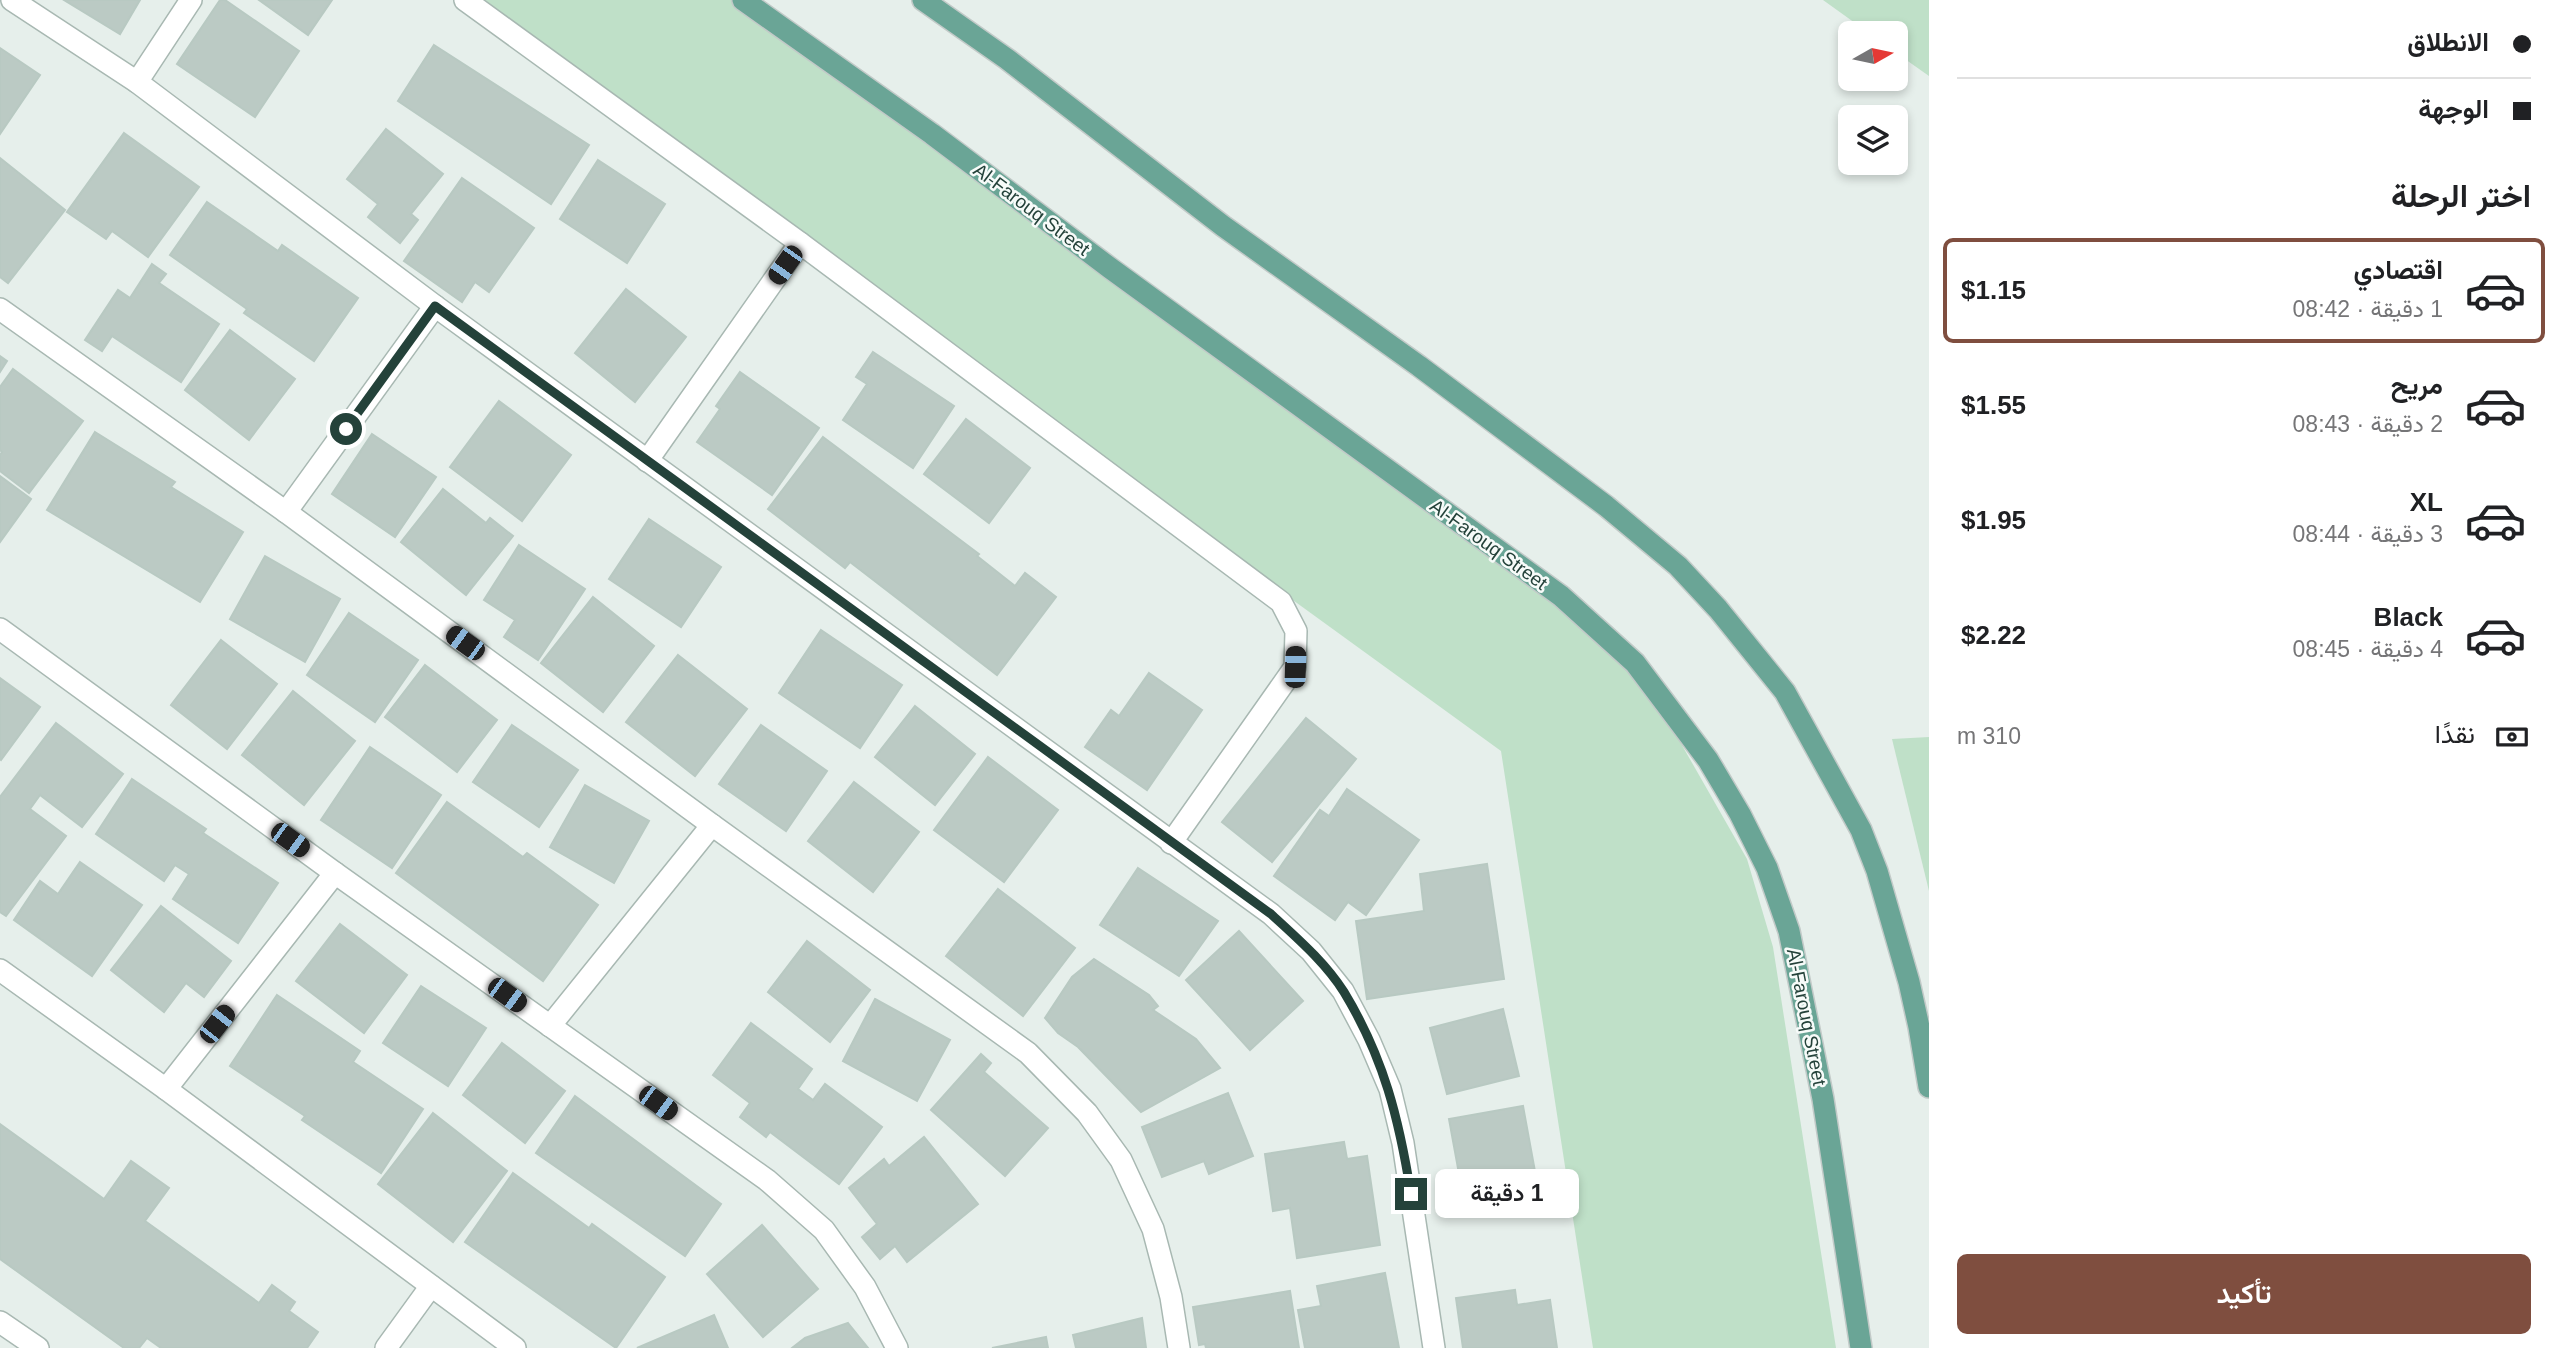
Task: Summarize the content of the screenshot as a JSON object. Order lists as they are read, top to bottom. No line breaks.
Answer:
{"streets":{"main road":["Al-Farouq Street"]},"north":"right","page":{"banner":["الانطلاق","الوجهة"],"heading":"اختر الرحلة","list":[{"name":"اقتصادي","note":"1 دقيقة · 08:42","value":"$1.15"},{"name":"مريح","note":"2 دقيقة · 08:43","value":"$1.55"},{"name":"XL","note":"3 دقيقة · 08:44","value":"$1.95"},{"name":"Black","note":"4 دقيقة · 08:45","value":"$2.22"}],"pay":["نقدًا","310 m"],"bubble":"1 دقيقة","buttons":"تأكيد"}}
